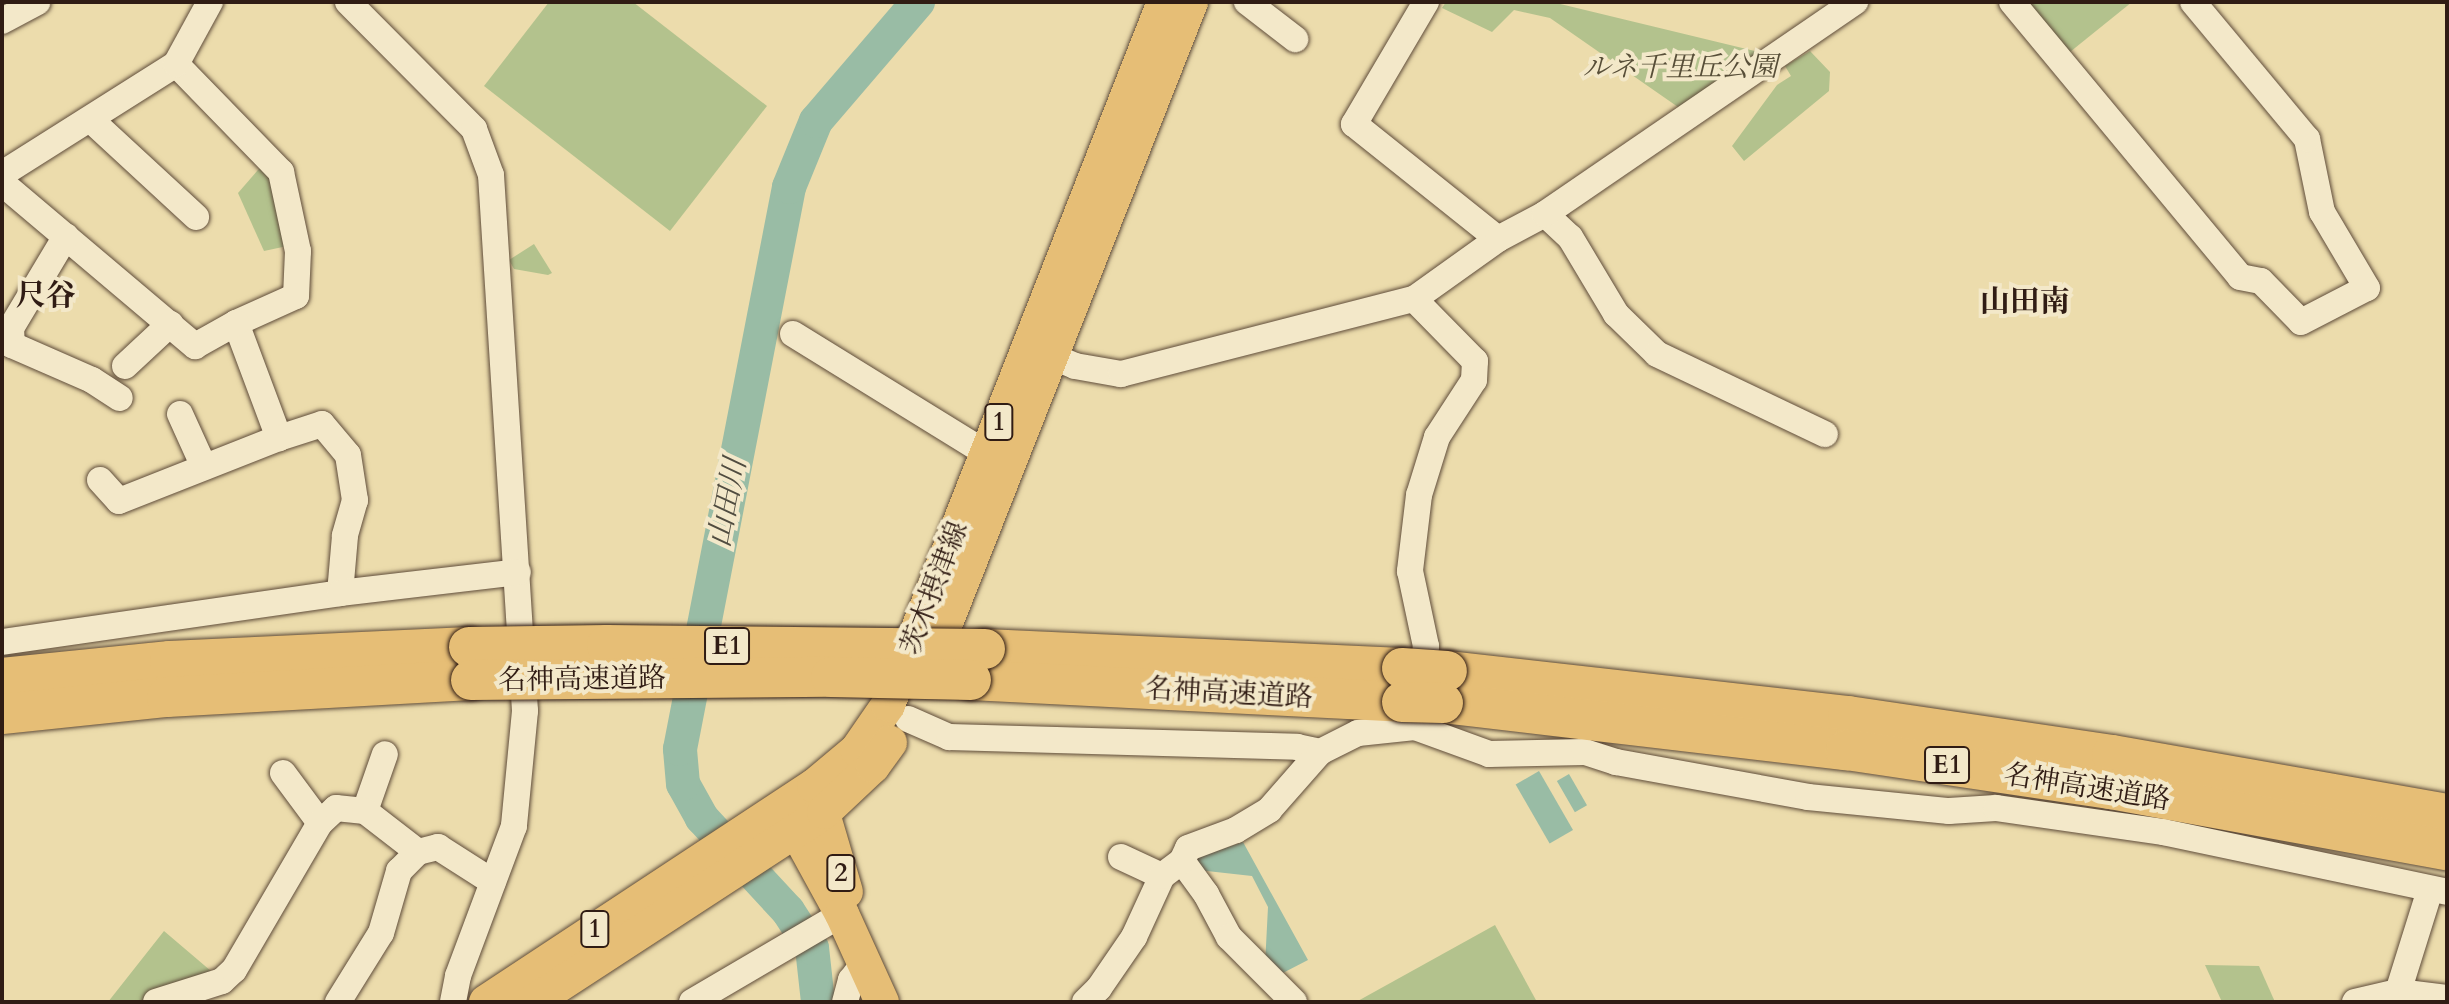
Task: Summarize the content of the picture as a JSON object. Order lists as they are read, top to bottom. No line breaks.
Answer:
{"streets":{"highway":["E1","名神高速道路"],"main road":["1","茨木摂津線","2"]},"crossings":[["茨木摂津線","2"]],"districts":["尺谷","山田南"],"water":["山田川"],"parks":["ルネ千里丘公園"]}
